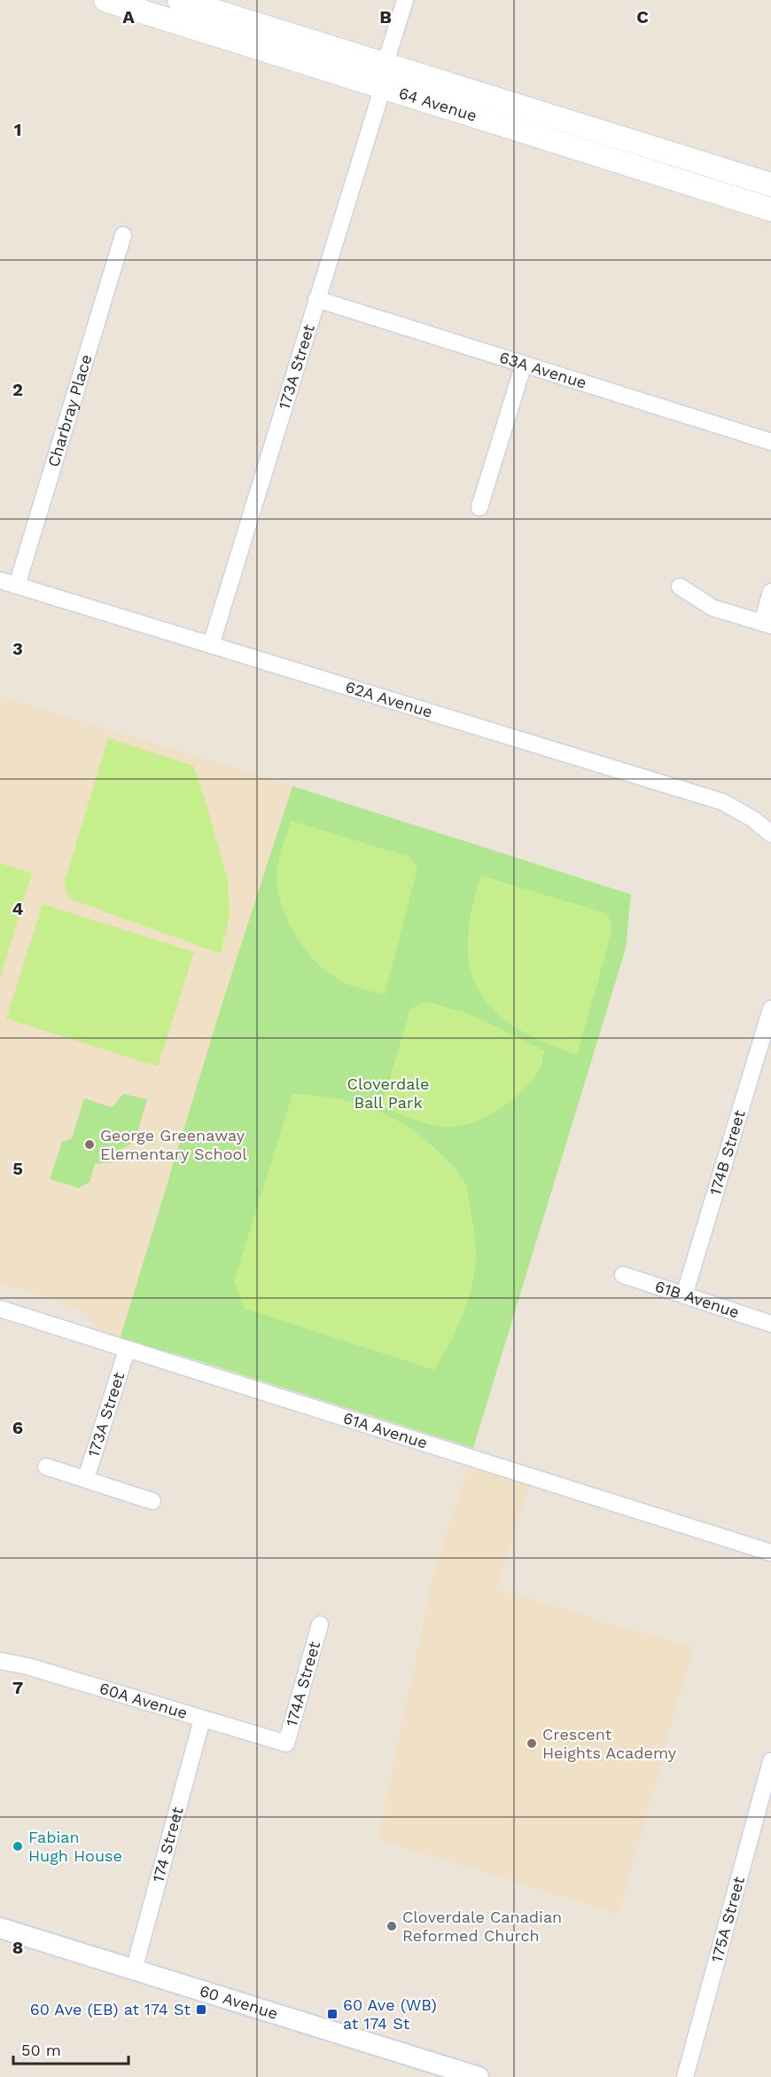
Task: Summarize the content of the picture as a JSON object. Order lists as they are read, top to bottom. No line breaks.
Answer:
{"streets":{"main road":["64 Avenue"],"street":["173A Street","63A Avenue","Charbray Place","62A Avenue","174B Street","61B Avenue","61A Avenue","174A Street","60A Avenue","174 Street","175A Street","60 Avenue"]},"crossings":[["64 Avenue","173A Street"],["173A Street","63A Avenue"],["173A Street","62A Avenue"],["173A Street","61A Avenue"],["Charbray Place","62A Avenue"],["174B Street","61B Avenue"],["174A Street","60A Avenue"],["60A Avenue","174 Street"],["174 Street","60 Avenue"]],"parks":["Cloverdale Ball Park"],"places":{"other":["George Greenaway Elementary School","Crescent Heights Academy","Fabian Hugh House","Cloverdale Canadian Reformed Church"],"transit":["60 Ave (EB) at 174 St","60 Ave (WB) at 174 St"]},"scale_bar":"50 m","grid":{"columns":["A","B","C"],"rows":["1","2","3","4","5","6","7","8"]}}
